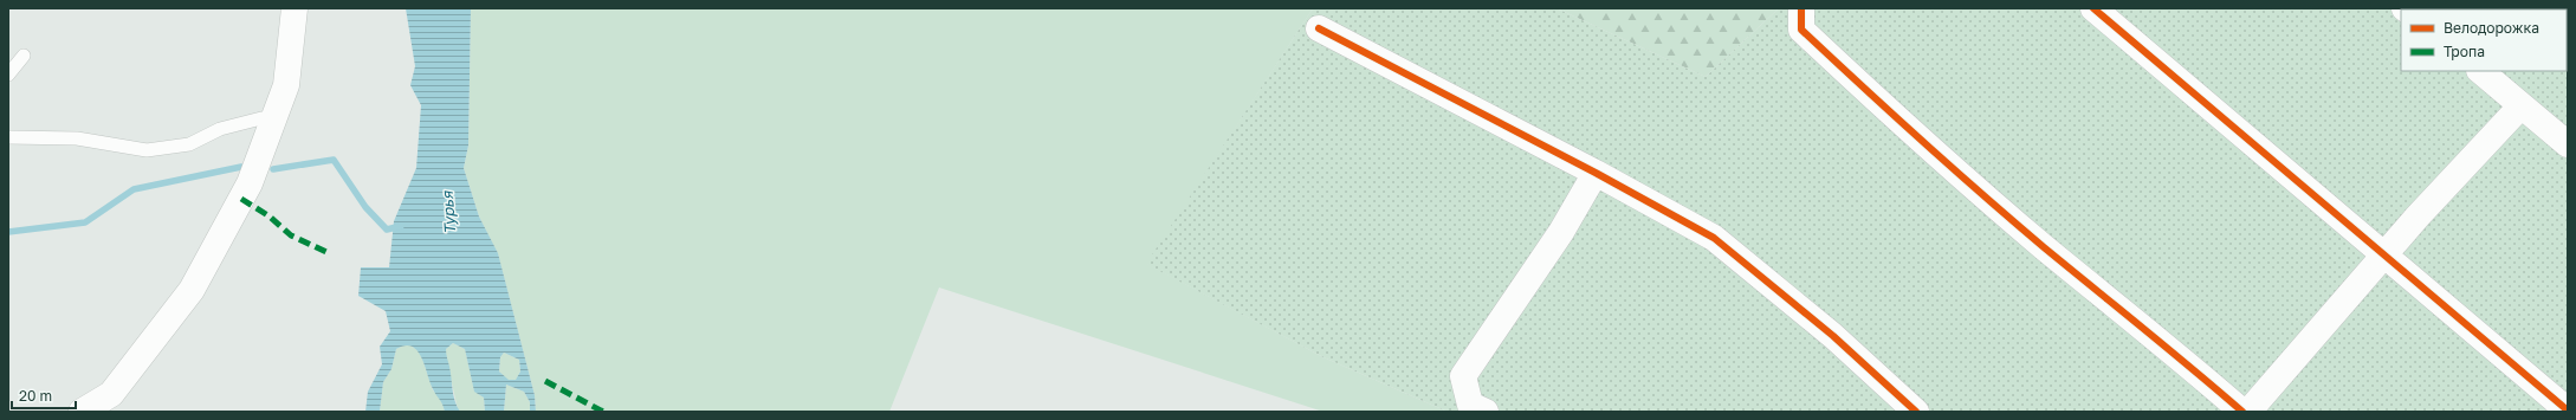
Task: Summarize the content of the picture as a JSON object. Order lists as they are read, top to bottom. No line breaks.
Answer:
{"water":["Турья"],"legend":["Велодорожка","Тропа"],"scale_bar":"20 m"}
